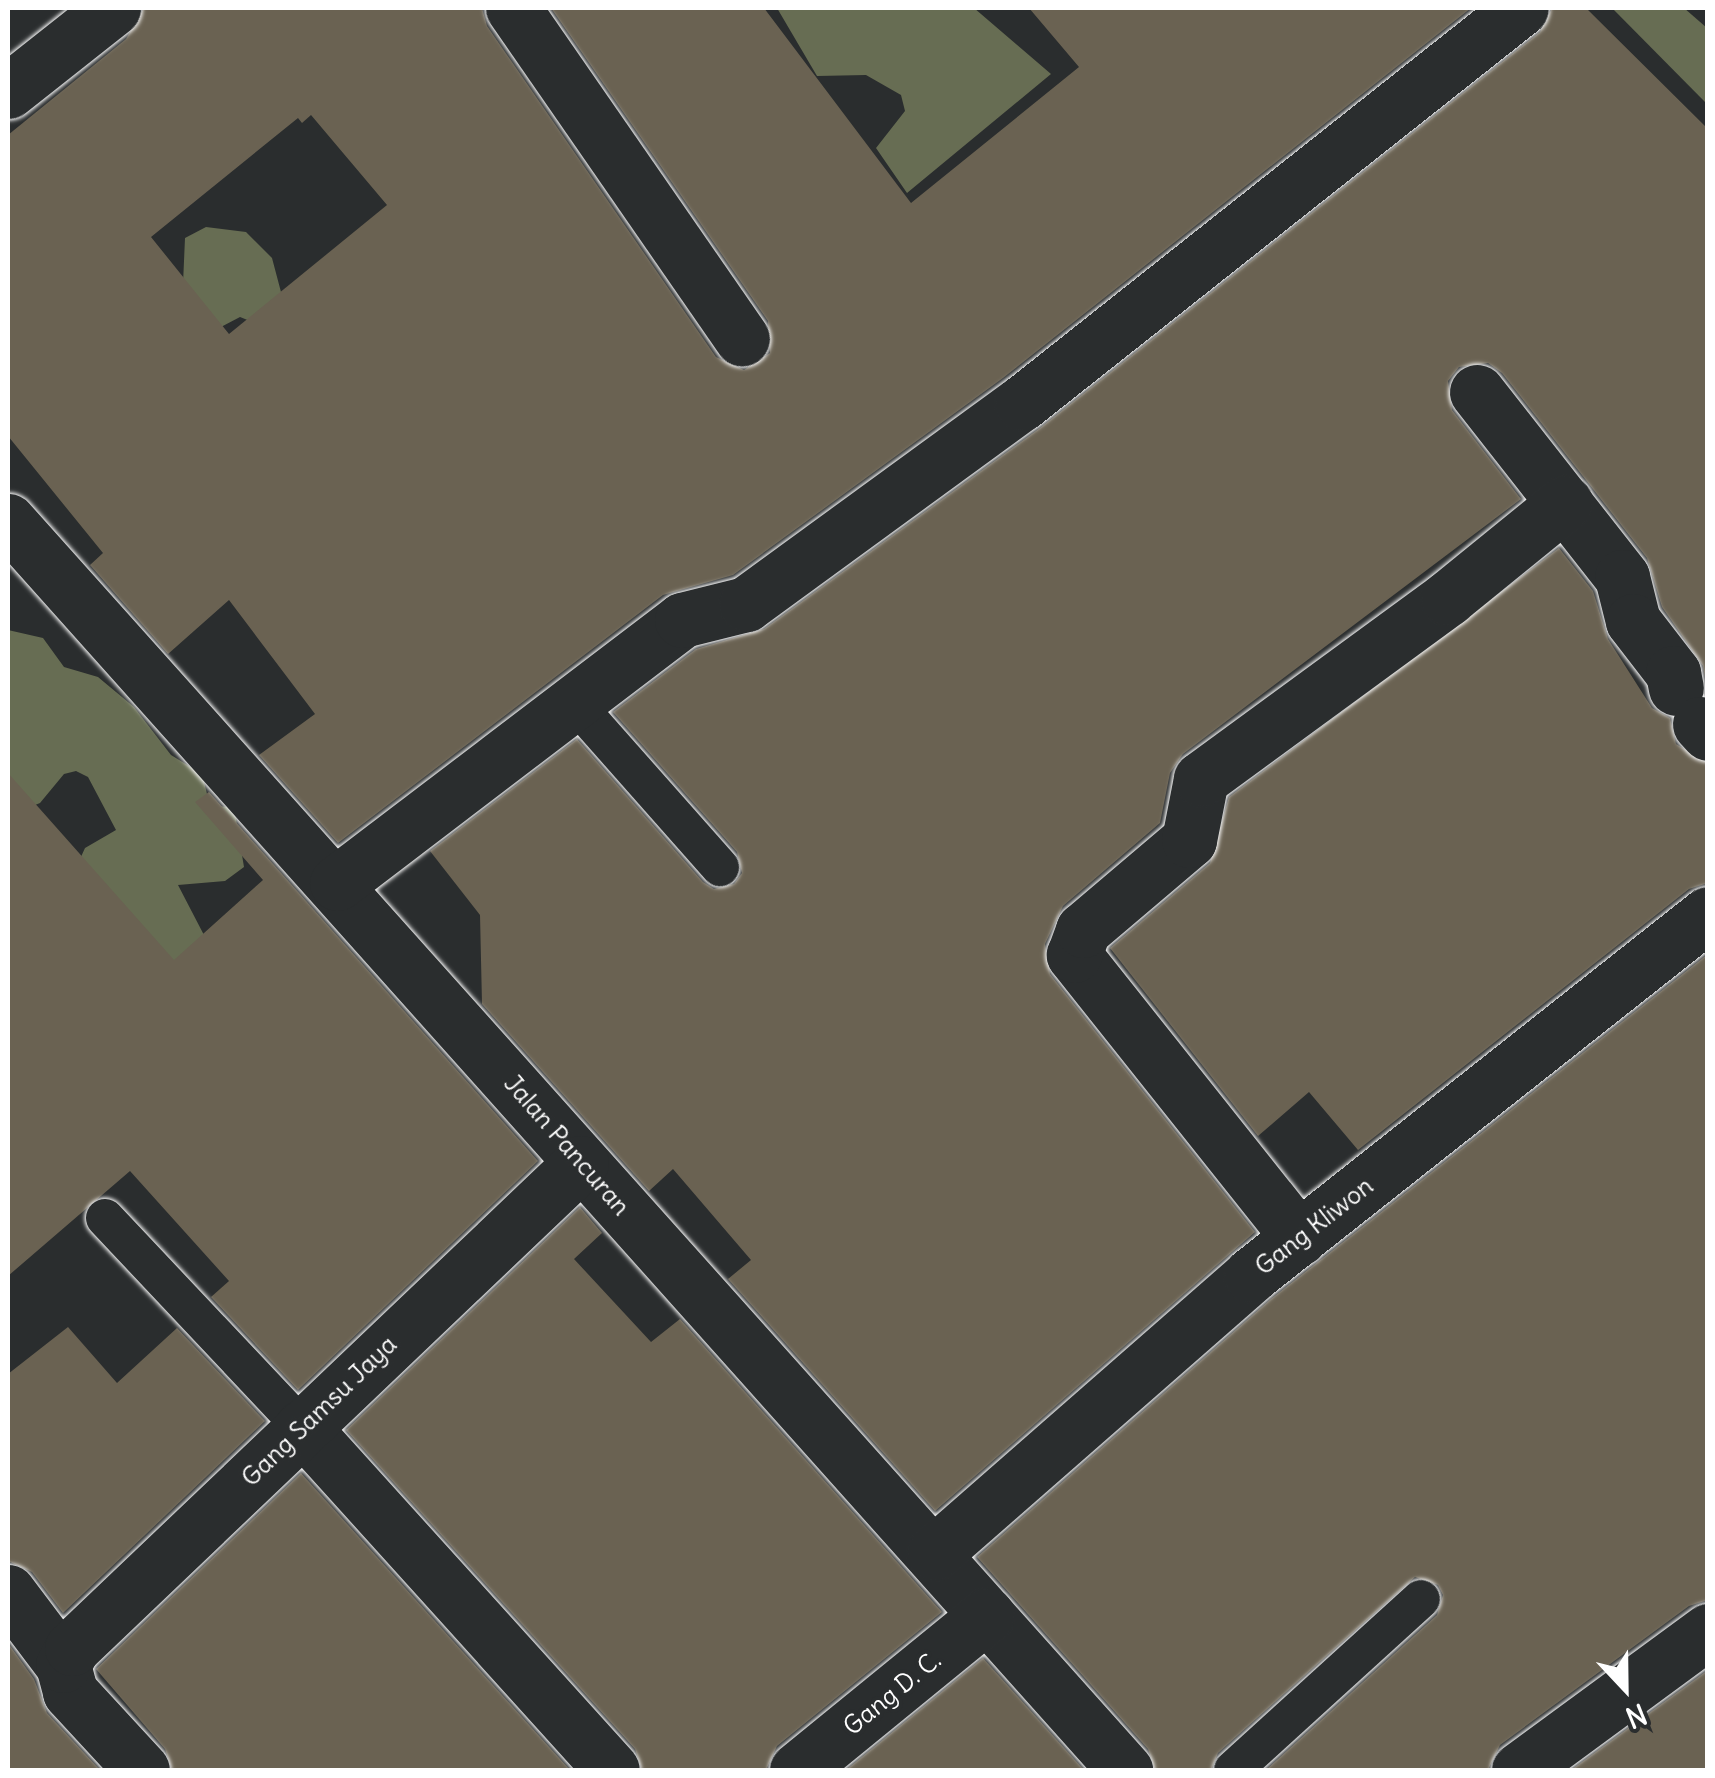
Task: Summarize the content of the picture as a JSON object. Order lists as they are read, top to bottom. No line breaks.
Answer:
{"streets":{"street":["Jalan Pancuran","Gang Kliwon","Gang Samsu Jaya","Gang D. C."]},"crossings":[["Jalan Pancuran","Gang Kliwon"],["Jalan Pancuran","Gang Samsu Jaya"],["Jalan Pancuran","Gang D. C."]],"north":"bottom"}
